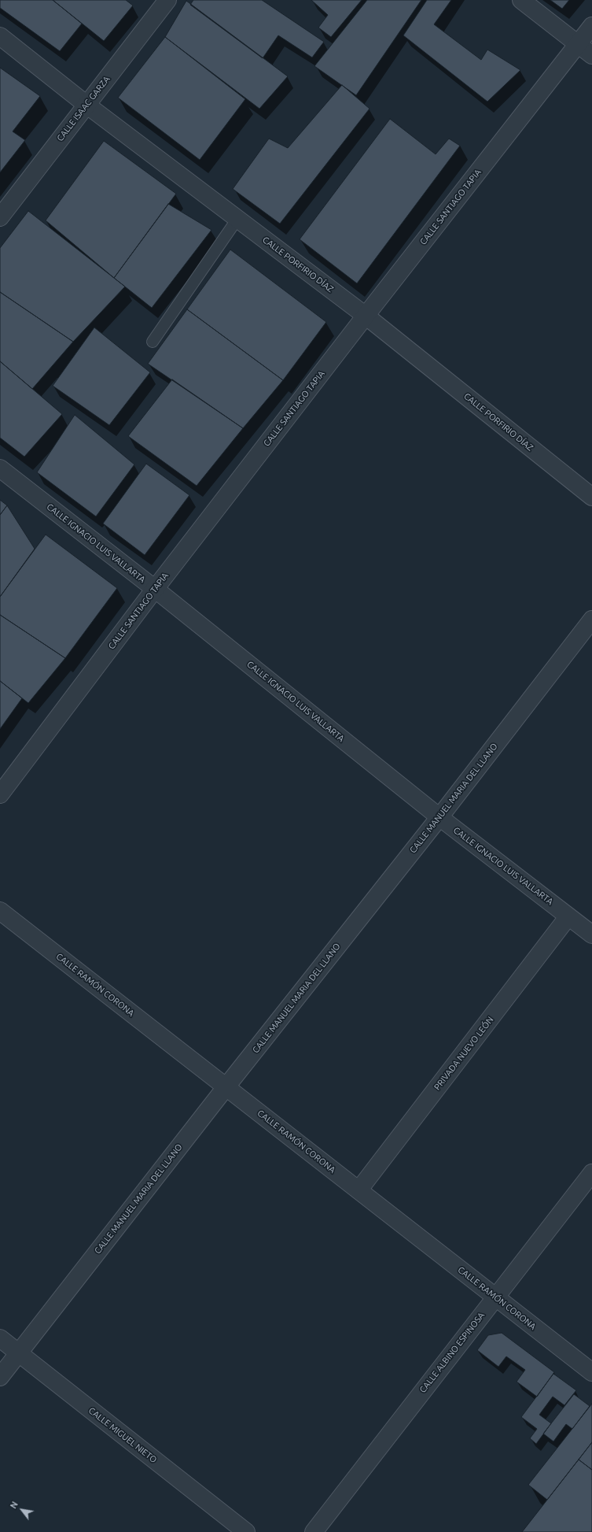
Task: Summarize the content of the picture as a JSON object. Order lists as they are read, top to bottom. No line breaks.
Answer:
{"streets":{"street":["CALLE ISAAC GARZA","CALLE SANTIAGO TAPIA","CALLE PORFIRIO DÍAZ","CALLE IGNACIO LUIS VALLARTA","CALLE MANUEL MARIA DEL LLANO","CALLE RAMÓN CORONA","PRIVADA NUEVO LEÓN","CALLE ALBINO ESPINOSA","CALLE MIGUEL NIETO"]},"crossings":[["CALLE ISAAC GARZA","CALLE PORFIRIO DÍAZ"],["CALLE SANTIAGO TAPIA","CALLE PORFIRIO DÍAZ"],["CALLE SANTIAGO TAPIA","CALLE IGNACIO LUIS VALLARTA"],["CALLE IGNACIO LUIS VALLARTA","CALLE MANUEL MARIA DEL LLANO"],["CALLE IGNACIO LUIS VALLARTA","PRIVADA NUEVO LEÓN"],["CALLE MANUEL MARIA DEL LLANO","CALLE RAMÓN CORONA"],["CALLE MANUEL MARIA DEL LLANO","CALLE MIGUEL NIETO"],["CALLE RAMÓN CORONA","PRIVADA NUEVO LEÓN"],["CALLE RAMÓN CORONA","CALLE ALBINO ESPINOSA"]],"north":"top left"}
